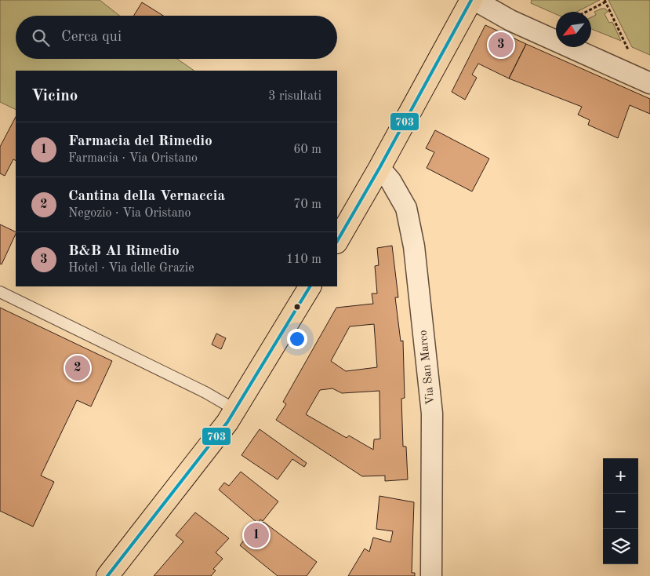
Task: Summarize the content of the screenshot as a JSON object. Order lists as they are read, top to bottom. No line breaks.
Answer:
{"streets":{"street":["Via San Marco"]},"lines":["transit line 703"],"north":"bottom left","page":{"search":"Cerca qui","pins":["3","2","1"],"heading":["Vicino","3 risultati"],"list":[{"mark":"1","name":"Farmacia del Rimedio","note":"Farmacia · Via Oristano","value":"60 m"},{"mark":"2","name":"Cantina della Vernaccia","note":"Negozio · Via Oristano","value":"70 m"},{"mark":"3","name":"B&B Al Rimedio","note":"Hotel · Via delle Grazie","value":"110 m"}],"map_buttons":["+","−"]}}
